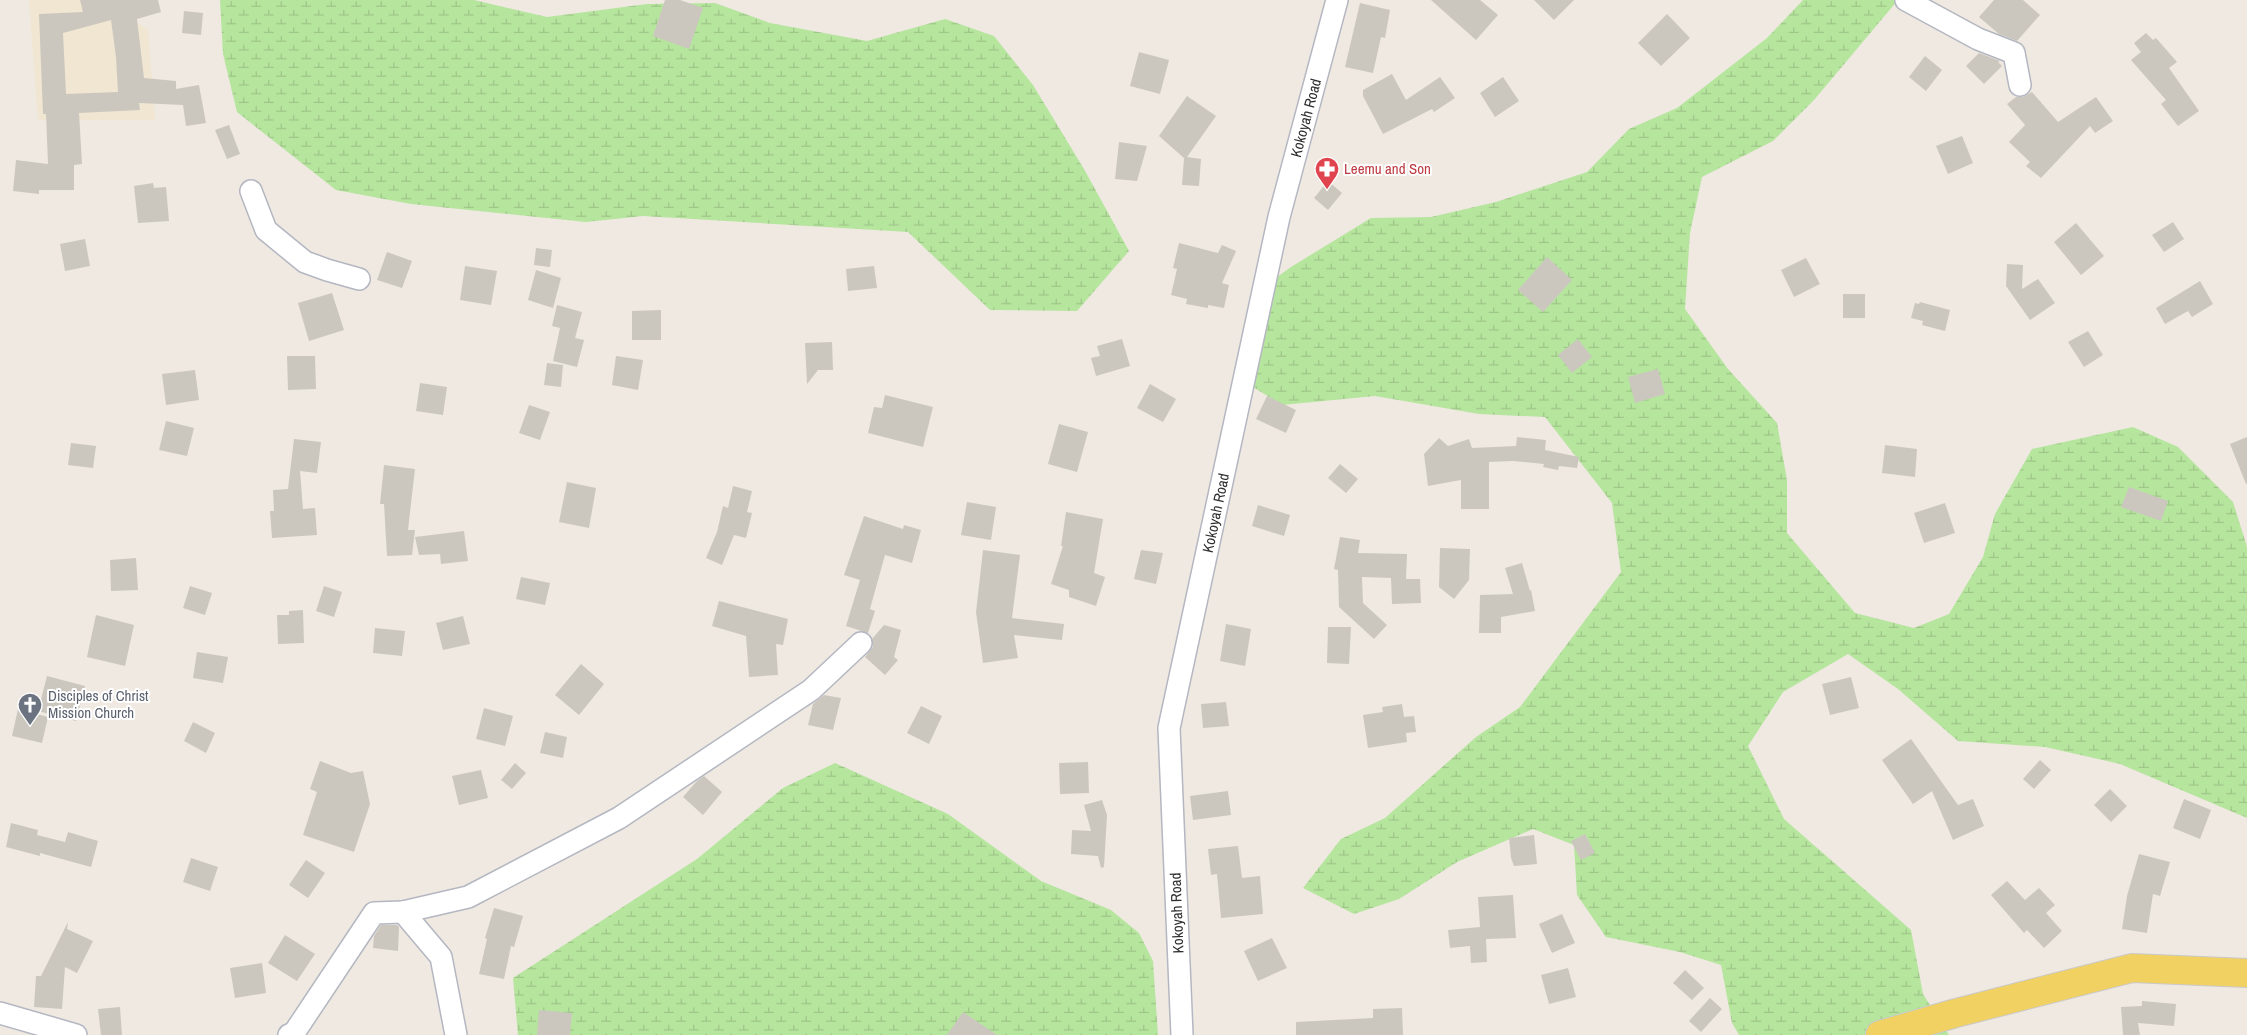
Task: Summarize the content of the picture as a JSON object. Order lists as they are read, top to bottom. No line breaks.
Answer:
{"streets":{"street":["Kokoyah Road"]},"places":{"pharmacy":["Leemu and Son"],"church":["Disciples of Christ Mission Church"]}}
